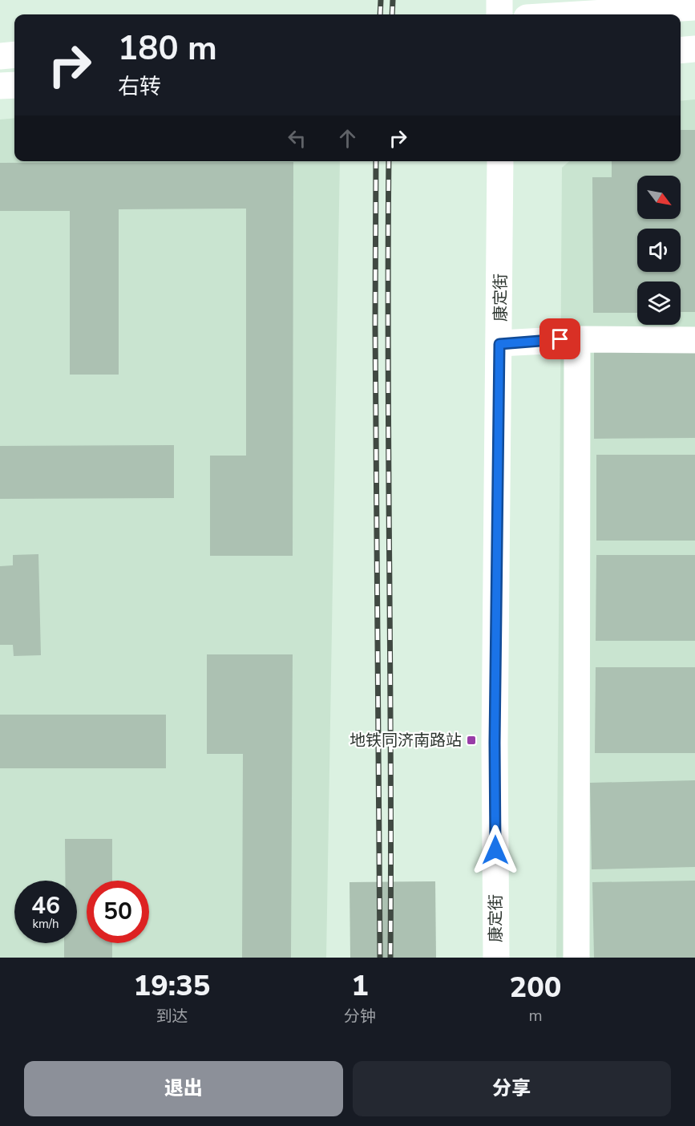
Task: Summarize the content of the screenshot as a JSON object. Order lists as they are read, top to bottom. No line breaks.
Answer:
{"streets":{"main road":["康定街"]},"places":{"transit":["地铁同济南路站"]},"north":"bottom right","page":{"turn":["180 m","右转"],"speed":"46 km/h","limit":"50","eta":["19:35","到达","1","分钟","200","m"],"buttons":["退出","分享"]}}
